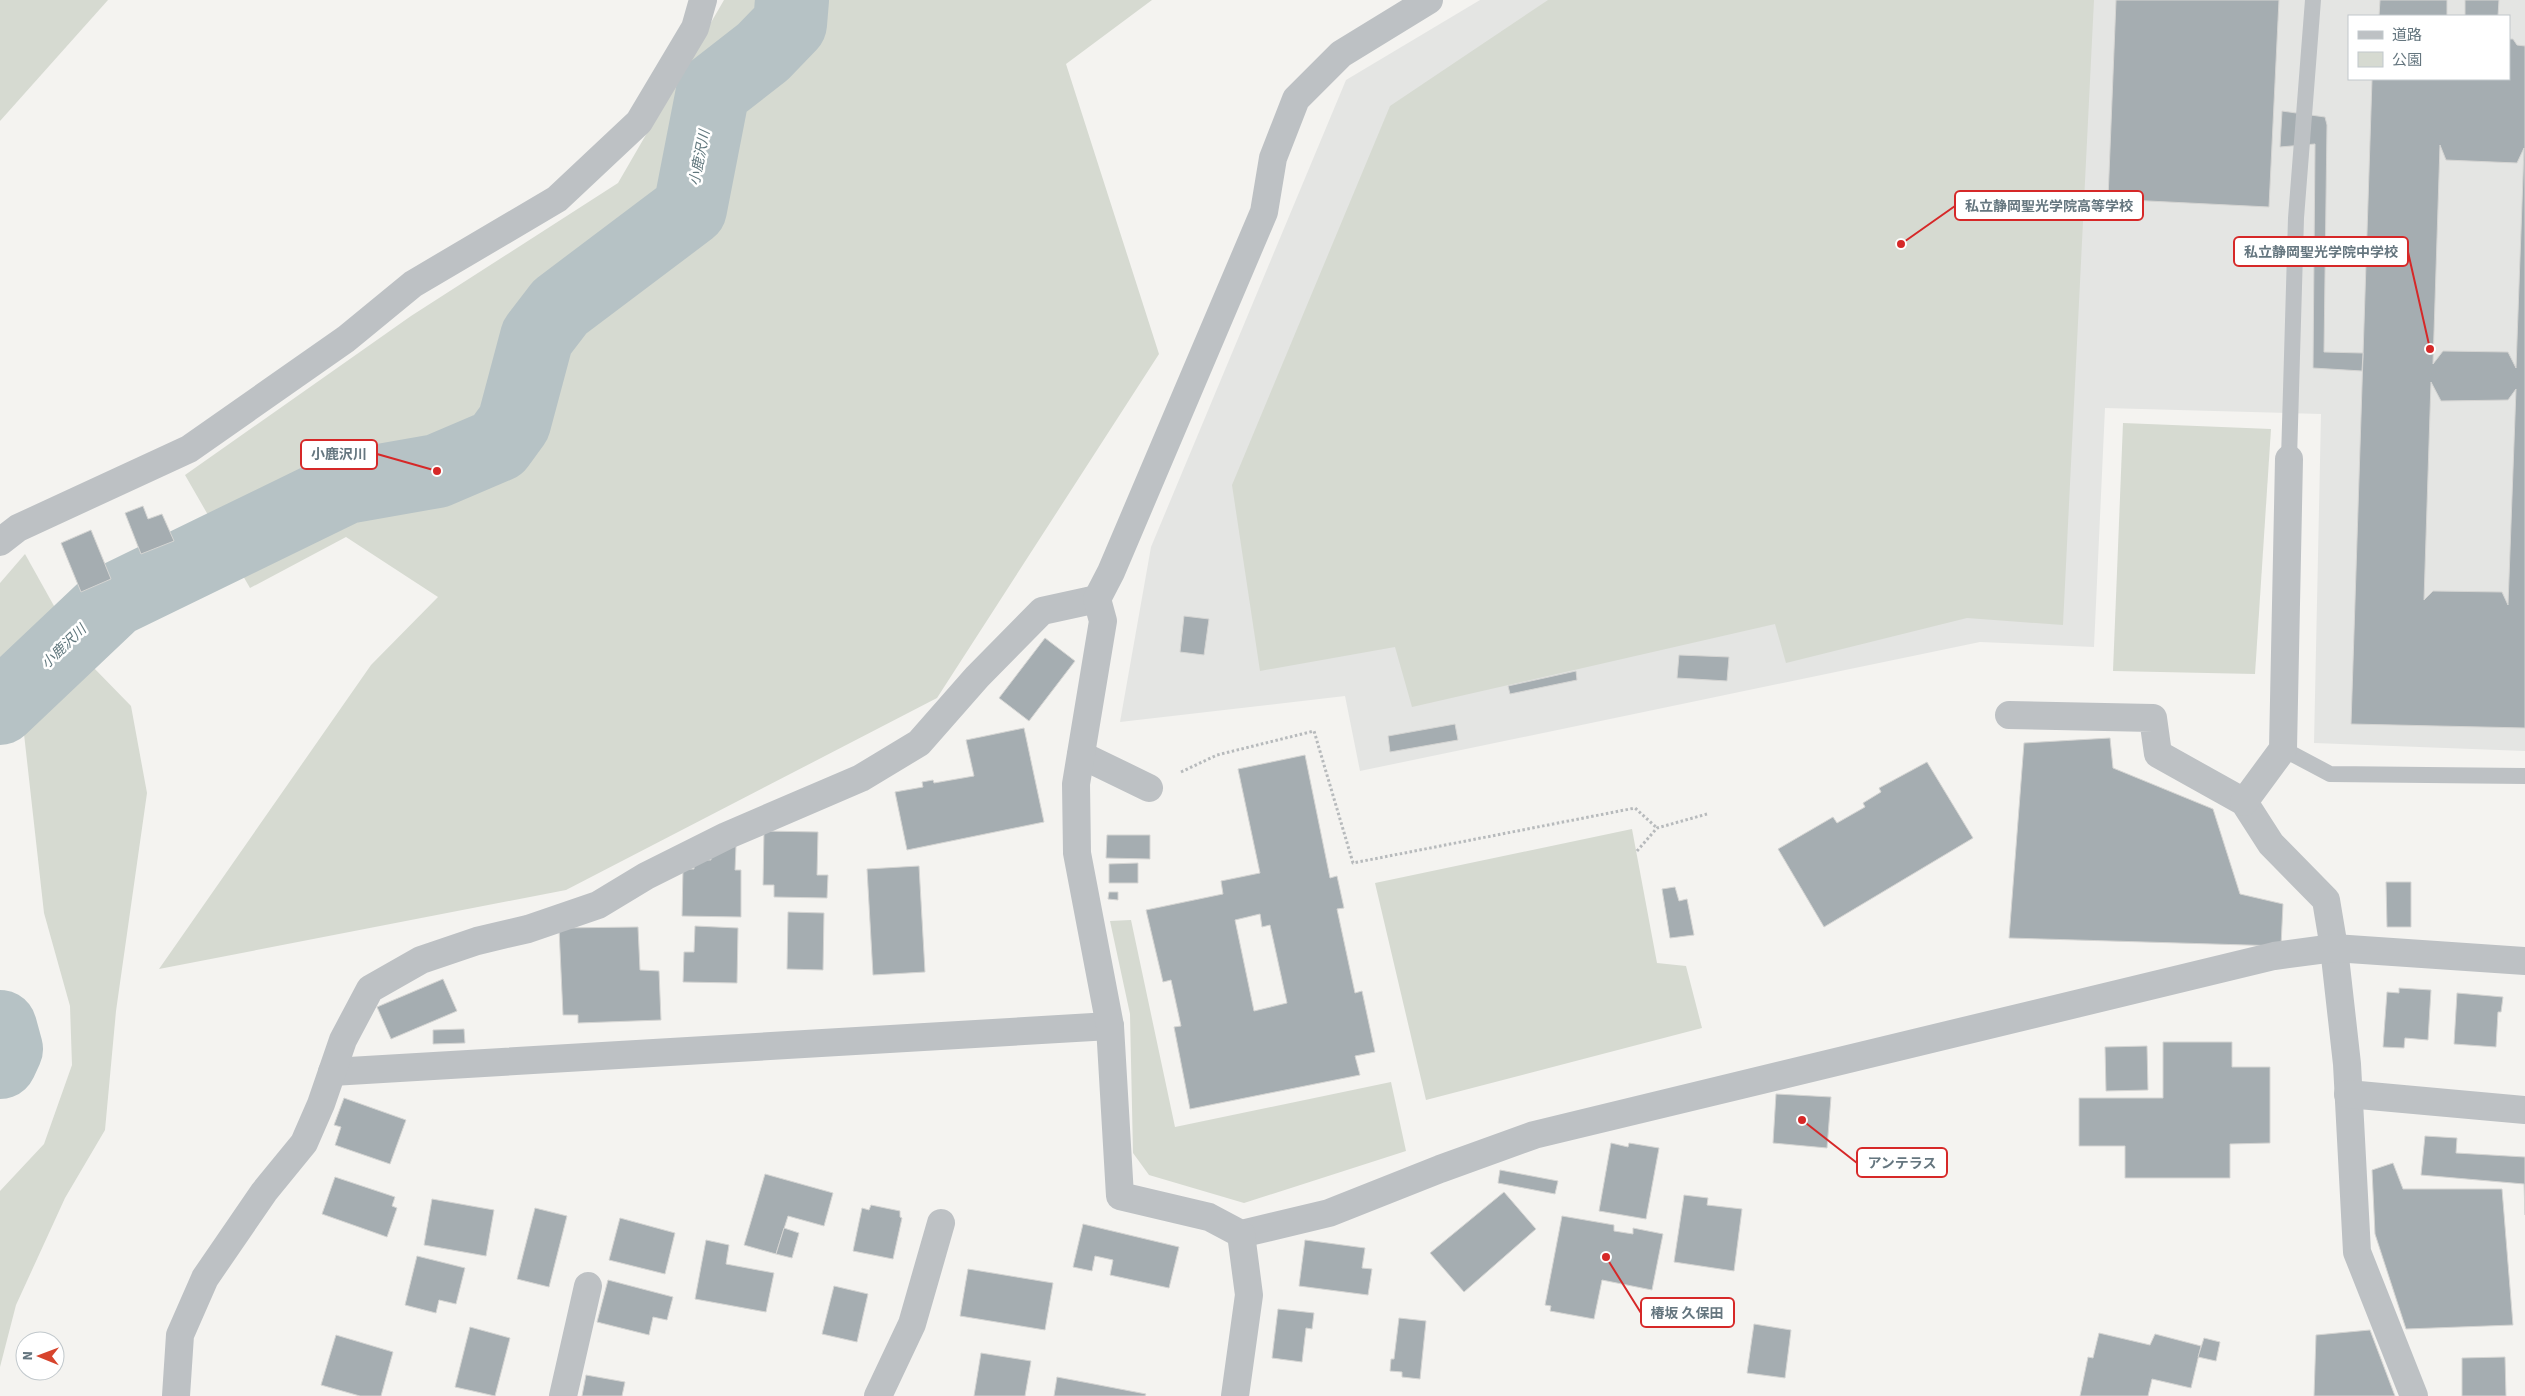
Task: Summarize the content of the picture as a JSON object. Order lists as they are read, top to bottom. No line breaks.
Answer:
{"water":["小鹿沢川"],"places":["私立静岡聖光学院高等学校","私立静岡聖光学院中学校","小鹿沢川","アンテラス","椿坂 久保田"],"legend":["道路","公園"],"north":"left"}
